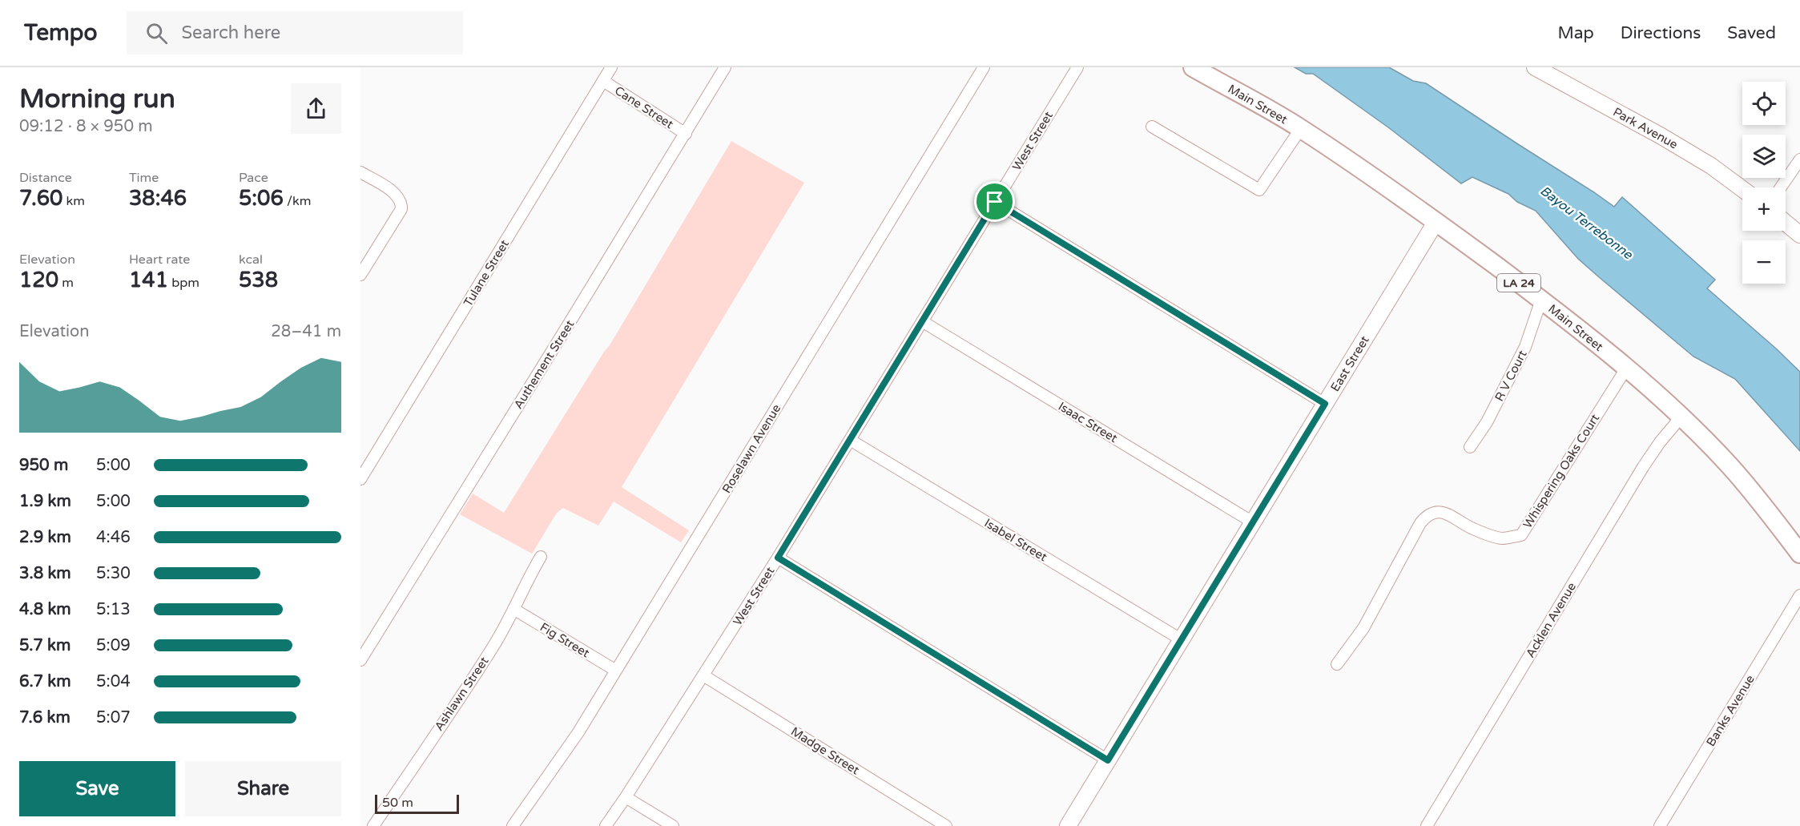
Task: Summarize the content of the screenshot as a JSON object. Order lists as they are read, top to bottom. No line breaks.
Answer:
{"streets":{"main road":["Main Street","LA 24"],"street":["Cane Street","Park Avenue","West Street","Tulane Street","East Street","Authement Street","R V Court","Isaac Street","Roselawn Avenue","Whispering Oaks Court","Isabel Street","Acklen Avenue","Fig Street","Ashlawn Street","Banks Avenue","Madge Street"]},"crossings":[["Main Street","East Street"],["Main Street","R V Court"],["Main Street","Whispering Oaks Court"],["Main Street","Acklen Avenue"],["Cane Street","Tulane Street"],["Cane Street","Authement Street"],["West Street","Isaac Street"],["West Street","Isabel Street"],["West Street","Madge Street"],["East Street","Isaac Street"],["East Street","Isabel Street"],["Roselawn Avenue","Fig Street"],["Fig Street","Ashlawn Street"]],"water":["Bayou Terrebonne"],"scale_bar":"50 m","page":{"header":"Tempo","search":"Search here","nav":["Map","Directions","Saved"],"heading":["Morning run","09:12 · 8 × 950 m"],"map_buttons":["+","−"],"stats":[["Distance","7.60 km"],["Time","38:46"],["Pace","5:06 /km"],["Elevation","120 m"],["Heart rate","141 bpm"],["kcal","538"]],"chart":["Elevation","28–41 m"],"list":[{"name":"950 m","note":"5:00"},{"name":"1.9 km","note":"5:00"},{"name":"2.9 km","note":"4:46"},{"name":"3.8 km","note":"5:30"},{"name":"4.8 km","note":"5:13"},{"name":"5.7 km","note":"5:09"},{"name":"6.7 km","note":"5:04"},{"name":"7.6 km","note":"5:07"}],"buttons":["Save","Share"],"scale":"50 m"}}
